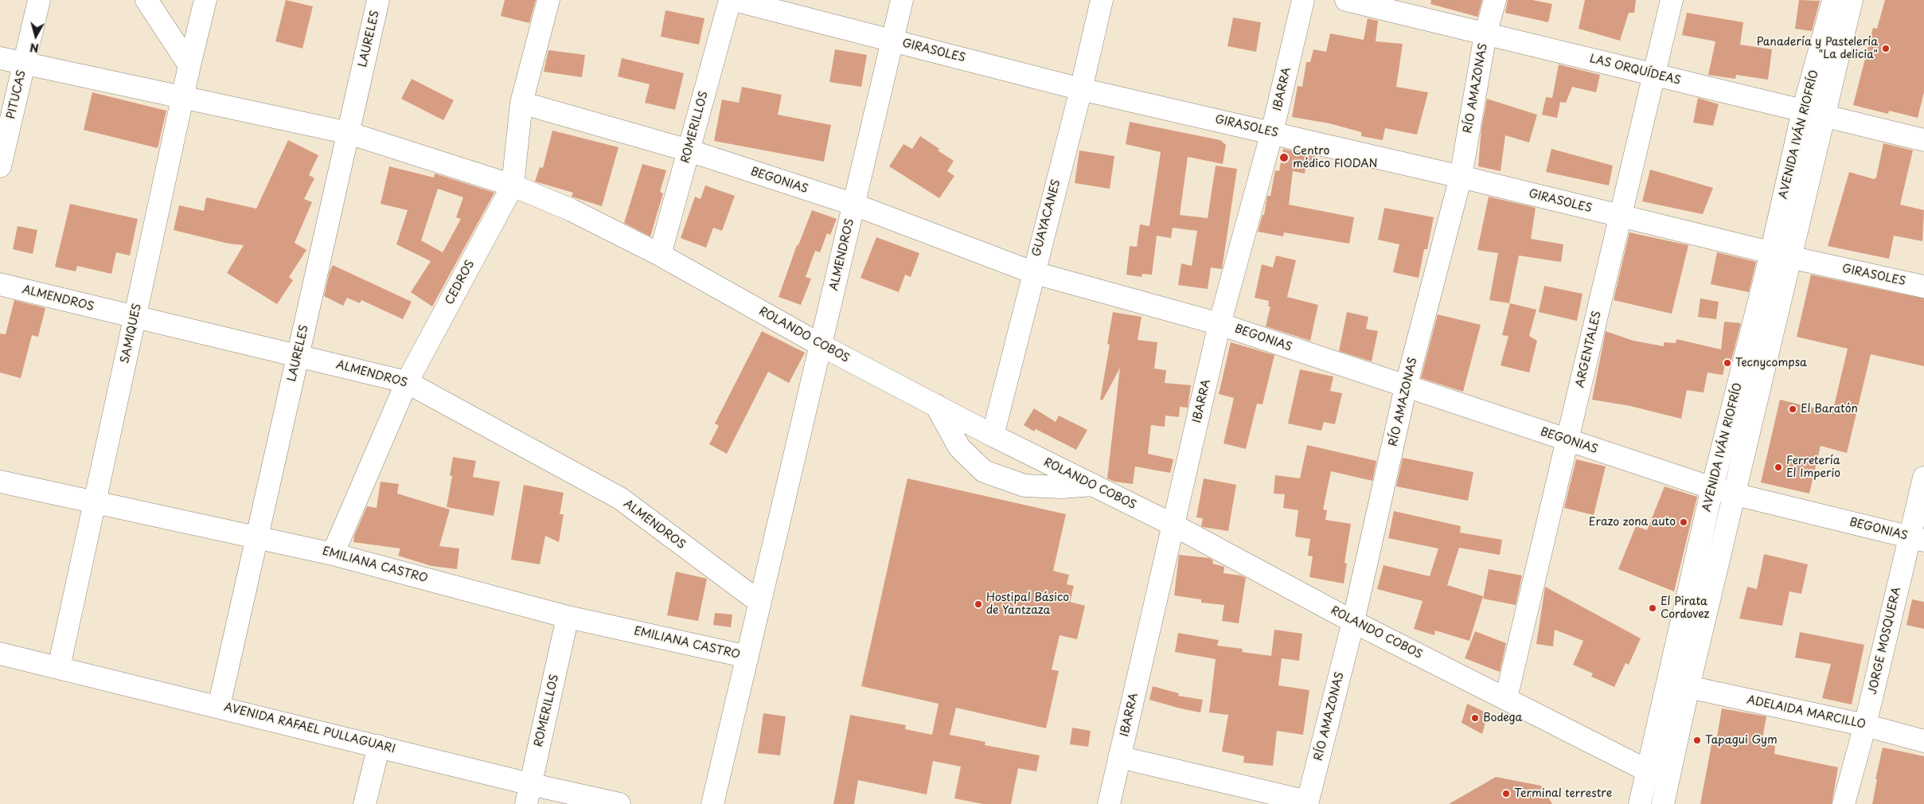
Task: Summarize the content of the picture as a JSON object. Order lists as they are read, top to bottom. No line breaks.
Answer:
{"streets":{"street":["LAURELES","GIRASOLES","LAS ORQUÍDEAS","RÍO AMAZONAS","IBARRA","PITUCAS","ROMERILLOS","AVENIDA IVÁN RIOFRÍO","BEGONIAS","GUAYACANES","ALMENDROS","CEDROS","SAMIQUES","ROLANDO COBOS","ARGENTALES","EMILIANA CASTRO","JORGE MOSQUERA","ADELAIDA MARCILLO","AVENIDA RAFAEL PULLAGUARI"]},"crossings":[["LAURELES","ALMENDROS"],["LAURELES","ROLANDO COBOS"],["LAURELES","EMILIANA CASTRO"],["LAURELES","AVENIDA RAFAEL PULLAGUARI"],["GIRASOLES","RÍO AMAZONAS"],["GIRASOLES","IBARRA"],["GIRASOLES","AVENIDA IVÁN RIOFRÍO"],["GIRASOLES","GUAYACANES"],["GIRASOLES","ALMENDROS"],["GIRASOLES","ARGENTALES"],["LAS ORQUÍDEAS","RÍO AMAZONAS"],["LAS ORQUÍDEAS","AVENIDA IVÁN RIOFRÍO"],["LAS ORQUÍDEAS","ARGENTALES"],["RÍO AMAZONAS","BEGONIAS"],["RÍO AMAZONAS","ROLANDO COBOS"],["IBARRA","BEGONIAS"],["IBARRA","ROLANDO COBOS"],["PITUCAS","ROLANDO COBOS"],["ROMERILLOS","BEGONIAS"],["ROMERILLOS","ROLANDO COBOS"],["ROMERILLOS","EMILIANA CASTRO"],["ROMERILLOS","AVENIDA RAFAEL PULLAGUARI"],["AVENIDA IVÁN RIOFRÍO","BEGONIAS"],["AVENIDA IVÁN RIOFRÍO","ROLANDO COBOS"],["AVENIDA IVÁN RIOFRÍO","ADELAIDA MARCILLO"],["BEGONIAS","GUAYACANES"],["BEGONIAS","ALMENDROS"],["BEGONIAS","CEDROS"],["BEGONIAS","ARGENTALES"],["BEGONIAS","JORGE MOSQUERA"],["GUAYACANES","ROLANDO COBOS"],["ALMENDROS","CEDROS"],["ALMENDROS","SAMIQUES"],["ALMENDROS","ROLANDO COBOS"],["ALMENDROS","EMILIANA CASTRO"],["CEDROS","ROLANDO COBOS"],["CEDROS","EMILIANA CASTRO"],["SAMIQUES","ROLANDO COBOS"],["SAMIQUES","EMILIANA CASTRO"],["SAMIQUES","AVENIDA RAFAEL PULLAGUARI"],["ROLANDO COBOS","ARGENTALES"],["JORGE MOSQUERA","ADELAIDA MARCILLO"]],"places":["Panadería y Pastelería \"La delicia\"","Centro médico FIODAN","Tecnycompsa","El Baratón","Ferretería El Imperio","Erazo zona auto","Hostipal Básico de Yantzaza","El Pirata Cordovez","Bodega","Tapagui Gym","Terminal terrestre"],"north":"bottom"}
